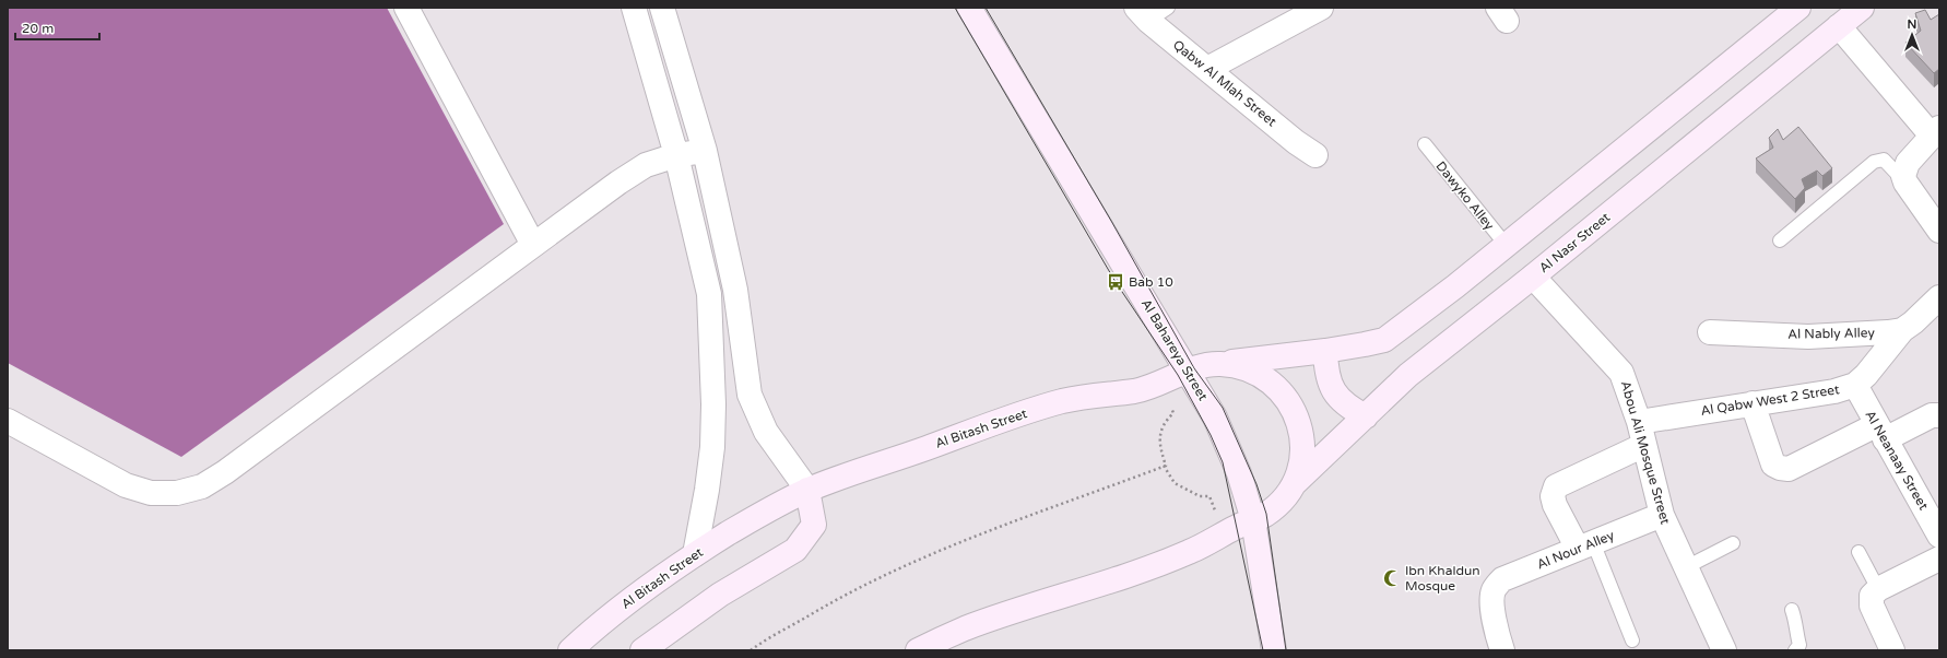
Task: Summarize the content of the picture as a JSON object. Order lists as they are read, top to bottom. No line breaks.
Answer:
{"streets":{"main road":["Al Nasr Street","Al Bahareya Street","Al Bitash Street"],"street":["Qabw Al Mlah Street","Al Nably Alley","Al Qabw West 2 Street","Abou Ali Mosque Street","Al Neanaay Street","Al Nour Alley"],"lane":["Dawyko Alley"]},"crossings":[["Al Nasr Street","Abou Ali Mosque Street"],["Al Nably Alley","Al Qabw West 2 Street"],["Al Bahareya Street","Al Bitash Street"],["Al Qabw West 2 Street","Abou Ali Mosque Street"],["Al Qabw West 2 Street","Al Neanaay Street"],["Abou Ali Mosque Street","Al Nour Alley"]],"places":{"bus stop":["Bab 10"],"mosque":["Ibn Khaldun Mosque"]},"scale_bar":"20 m","north":"top"}
